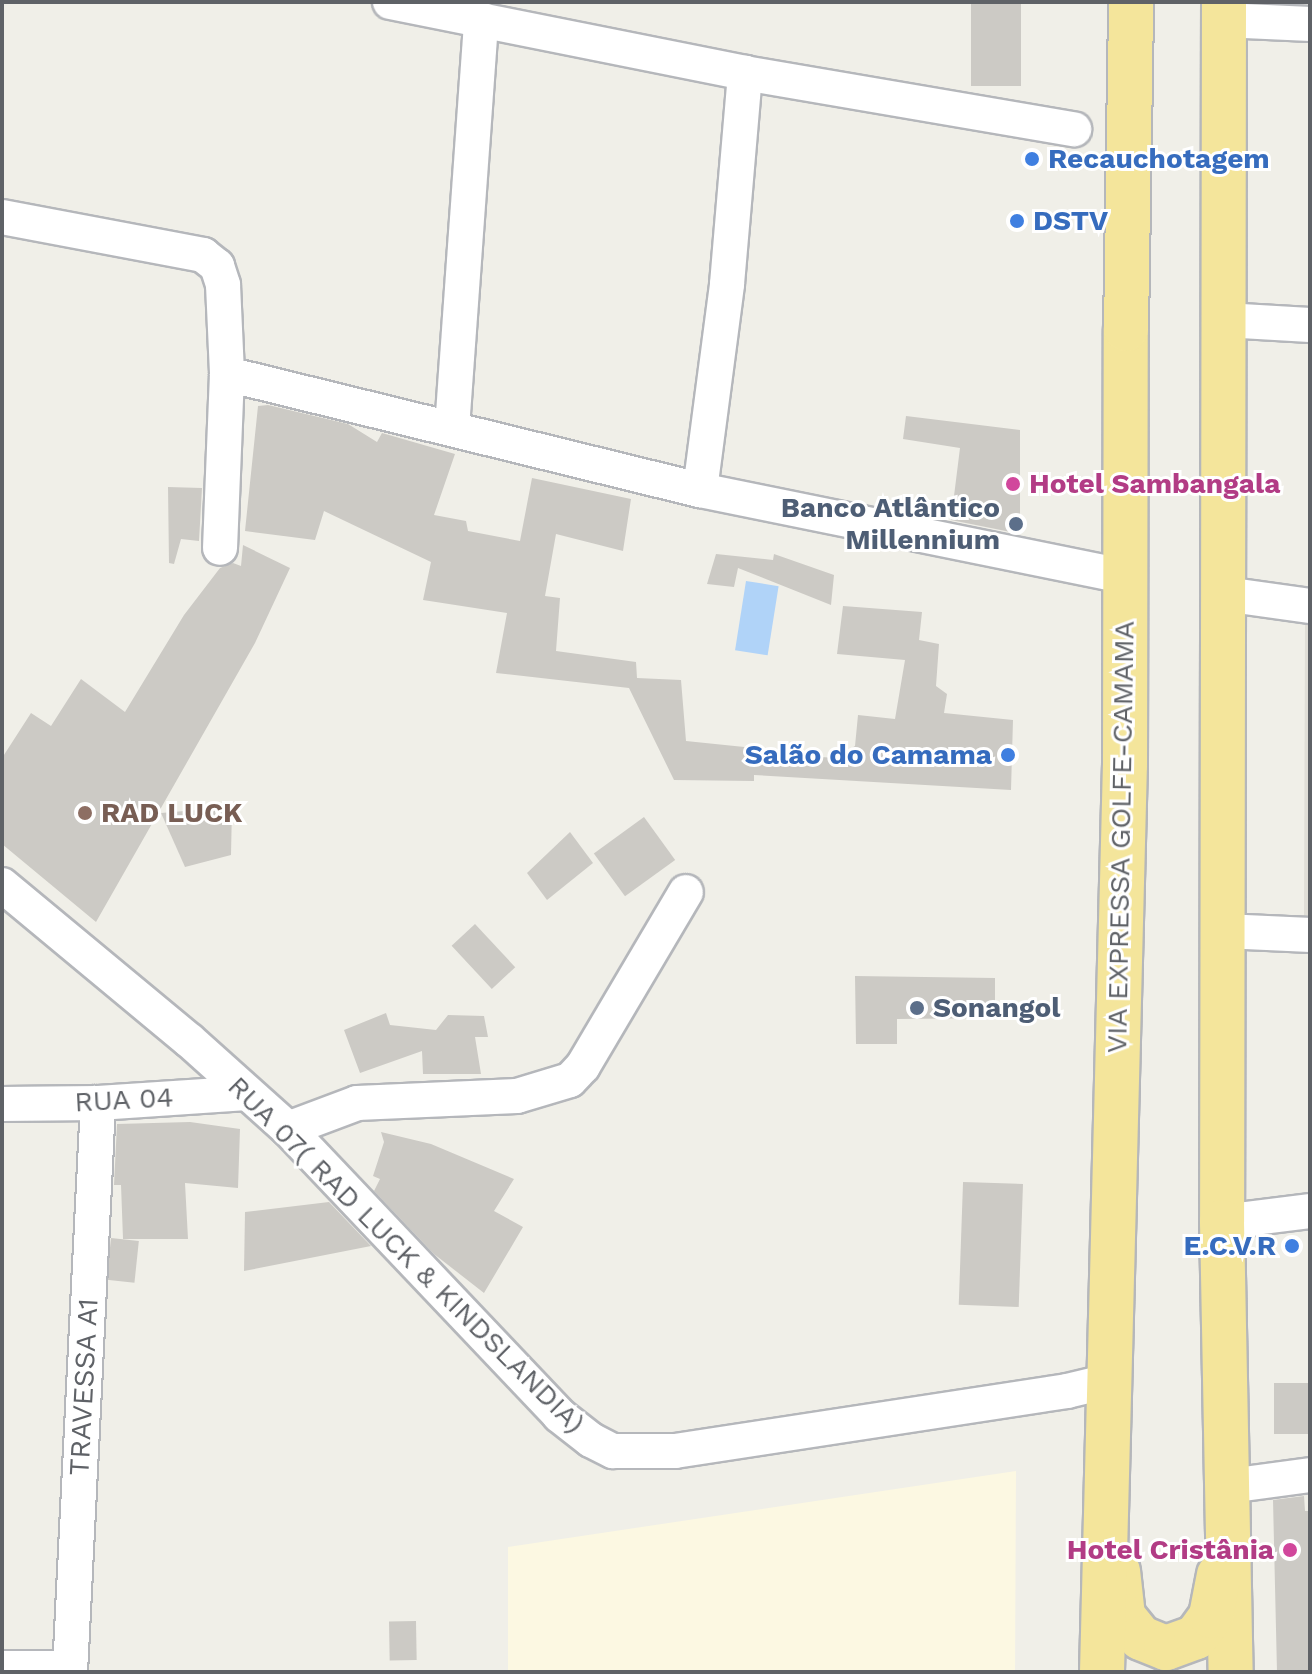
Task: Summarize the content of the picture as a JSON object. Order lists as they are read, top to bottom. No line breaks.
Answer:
{"streets":{"highway":["VIA EXPRESSA GOLFE-CAMAMA"],"street":["RUA 04","RUA 07( RAD LUCK & KINDSLANDIA)","TRAVESSA A1"]},"crossings":[["VIA EXPRESSA GOLFE-CAMAMA","RUA 07( RAD LUCK & KINDSLANDIA)"],["RUA 04","RUA 07( RAD LUCK & KINDSLANDIA)"],["RUA 04","TRAVESSA A1"]],"places":["Recauchotagem","DSTV","Hotel Sambangala","Banco Atlântico Millennium","Salão do Camama","RAD LUCK","Sonangol","E.C.V.R","Hotel Cristânia"]}
